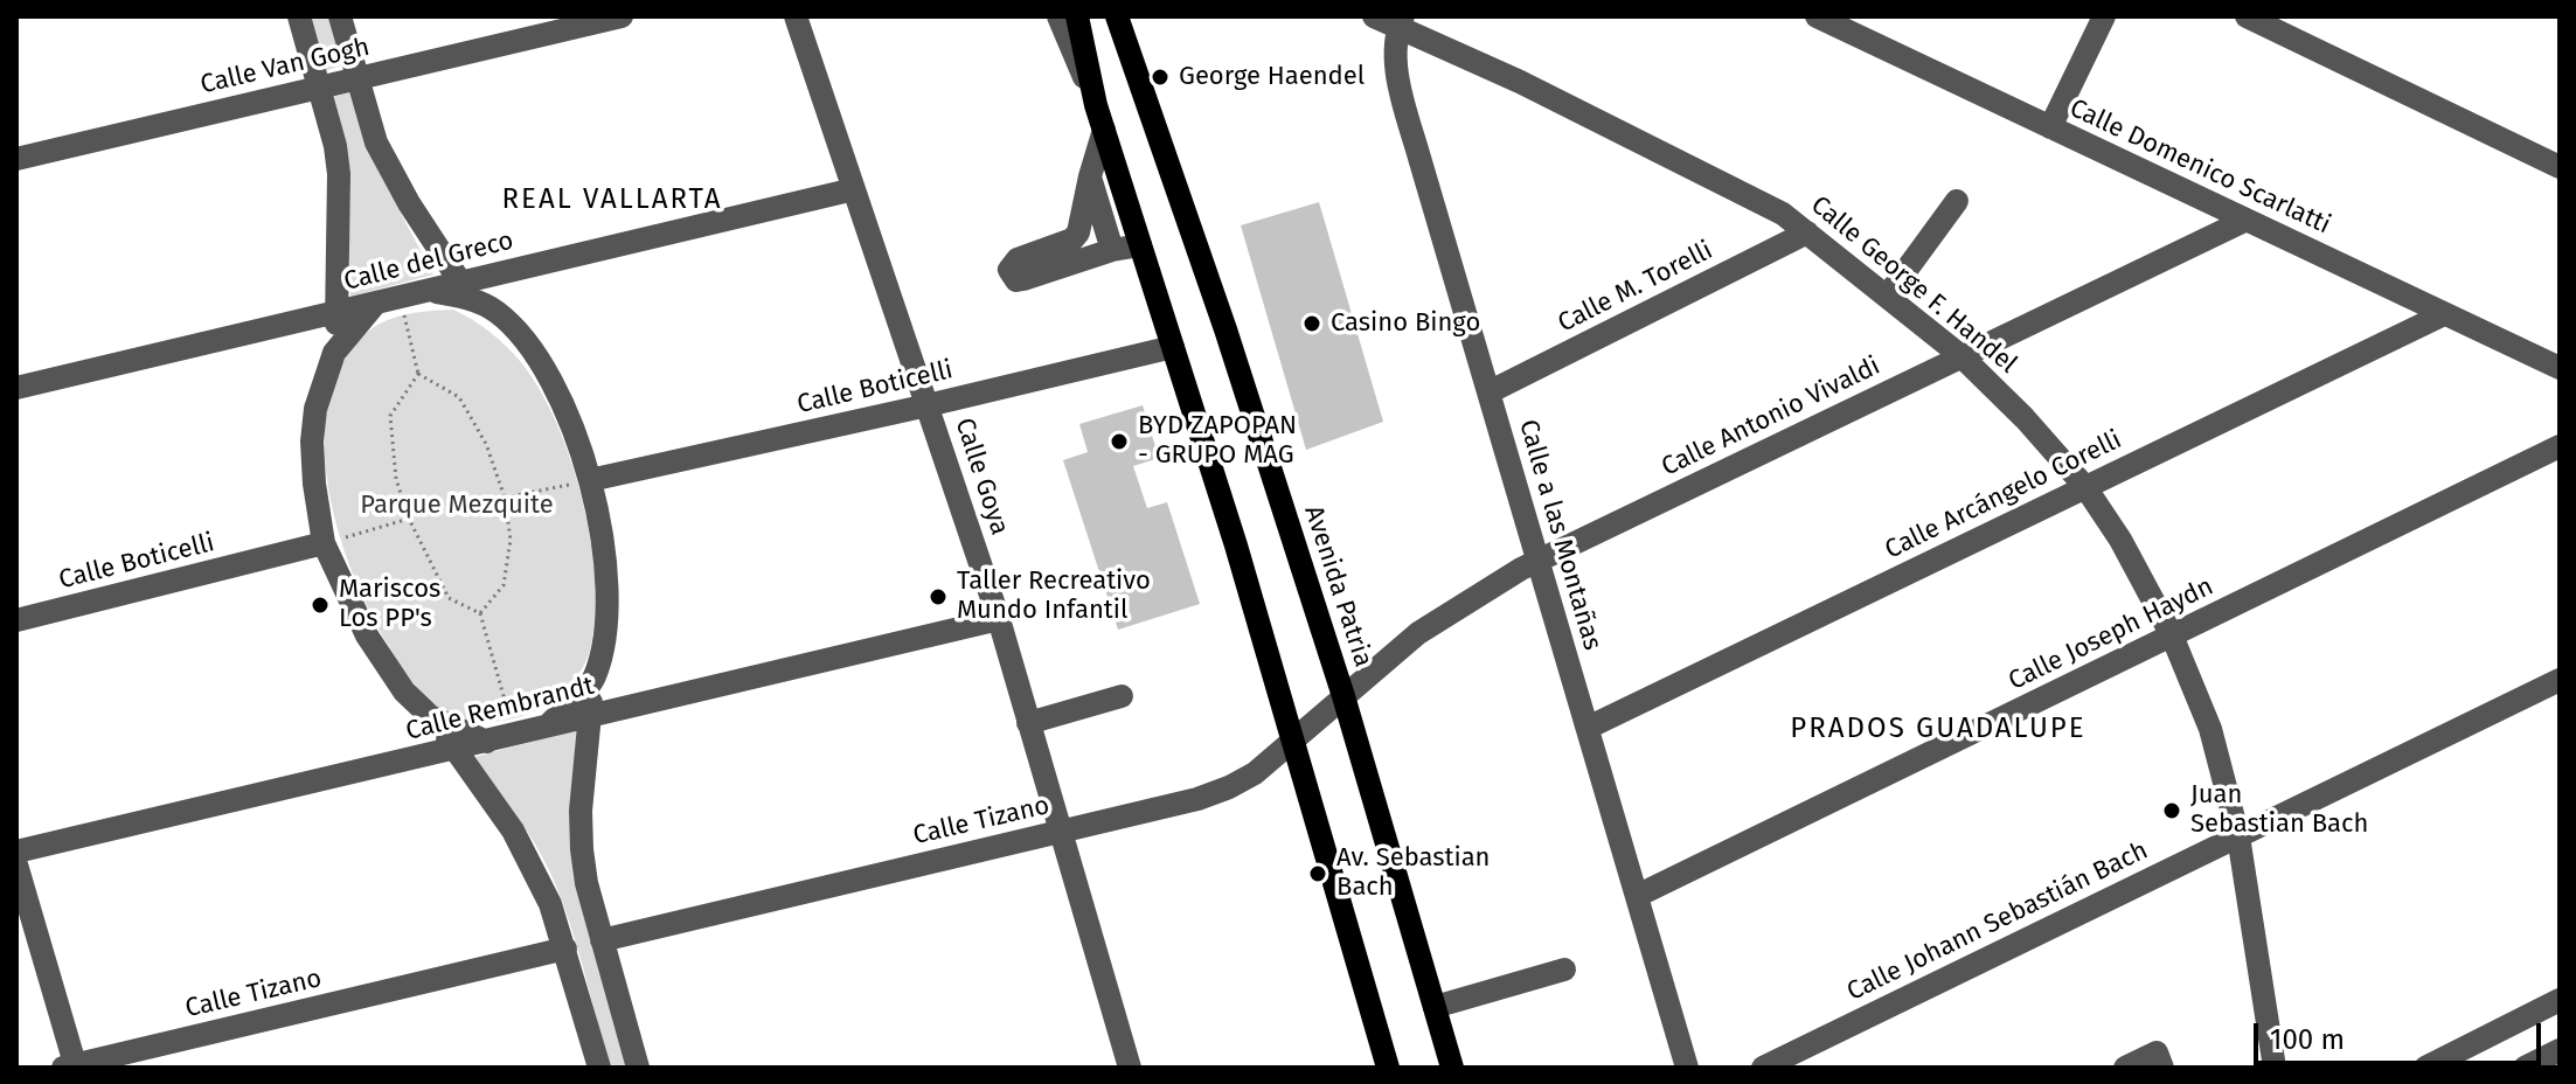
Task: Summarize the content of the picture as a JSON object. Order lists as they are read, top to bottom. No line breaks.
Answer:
{"streets":{"main road":["Avenida Patria"],"street":["Calle Van Gogh","Calle Domenico Scarlatti","Calle del Greco","Calle George F. Handel","Calle M. Torelli","Calle Boticelli","Calle Antonio Vivaldi","Calle Goya","Calle Arcángelo Corelli","Calle a las Montañas","Calle Joseph Haydn","Calle Rembrandt","Calle Tizano","Calle Johann Sebastián Bach"]},"crossings":[["Calle Domenico Scarlatti","Calle Antonio Vivaldi"],["Calle Domenico Scarlatti","Calle Arcángelo Corelli"],["Calle del Greco","Calle Goya"],["Calle George F. Handel","Calle M. Torelli"],["Calle George F. Handel","Calle Antonio Vivaldi"],["Calle George F. Handel","Calle Arcángelo Corelli"],["Calle George F. Handel","Calle a las Montañas"],["Calle George F. Handel","Calle Joseph Haydn"],["Calle George F. Handel","Calle Johann Sebastián Bach"],["Calle M. Torelli","Calle a las Montañas"],["Calle Boticelli","Calle Goya"],["Calle Antonio Vivaldi","Calle a las Montañas"],["Calle Antonio Vivaldi","Avenida Patria"],["Calle Antonio Vivaldi","Calle Tizano"],["Calle Goya","Calle Rembrandt"],["Calle Goya","Calle Tizano"],["Calle Arcángelo Corelli","Calle a las Montañas"],["Calle a las Montañas","Calle Joseph Haydn"],["Avenida Patria","Calle Tizano"]],"districts":["REAL VALLARTA","PRADOS GUADALUPE"],"parks":["Parque Mezquite"],"places":["George Haendel","Casino Bingo","BYD ZAPOPAN - GRUPO MAG","Taller Recreativo Mundo Infantil","Mariscos Los PP's","Juan Sebastian Bach","Av. Sebastian Bach"],"scale_bar":"100 m"}
